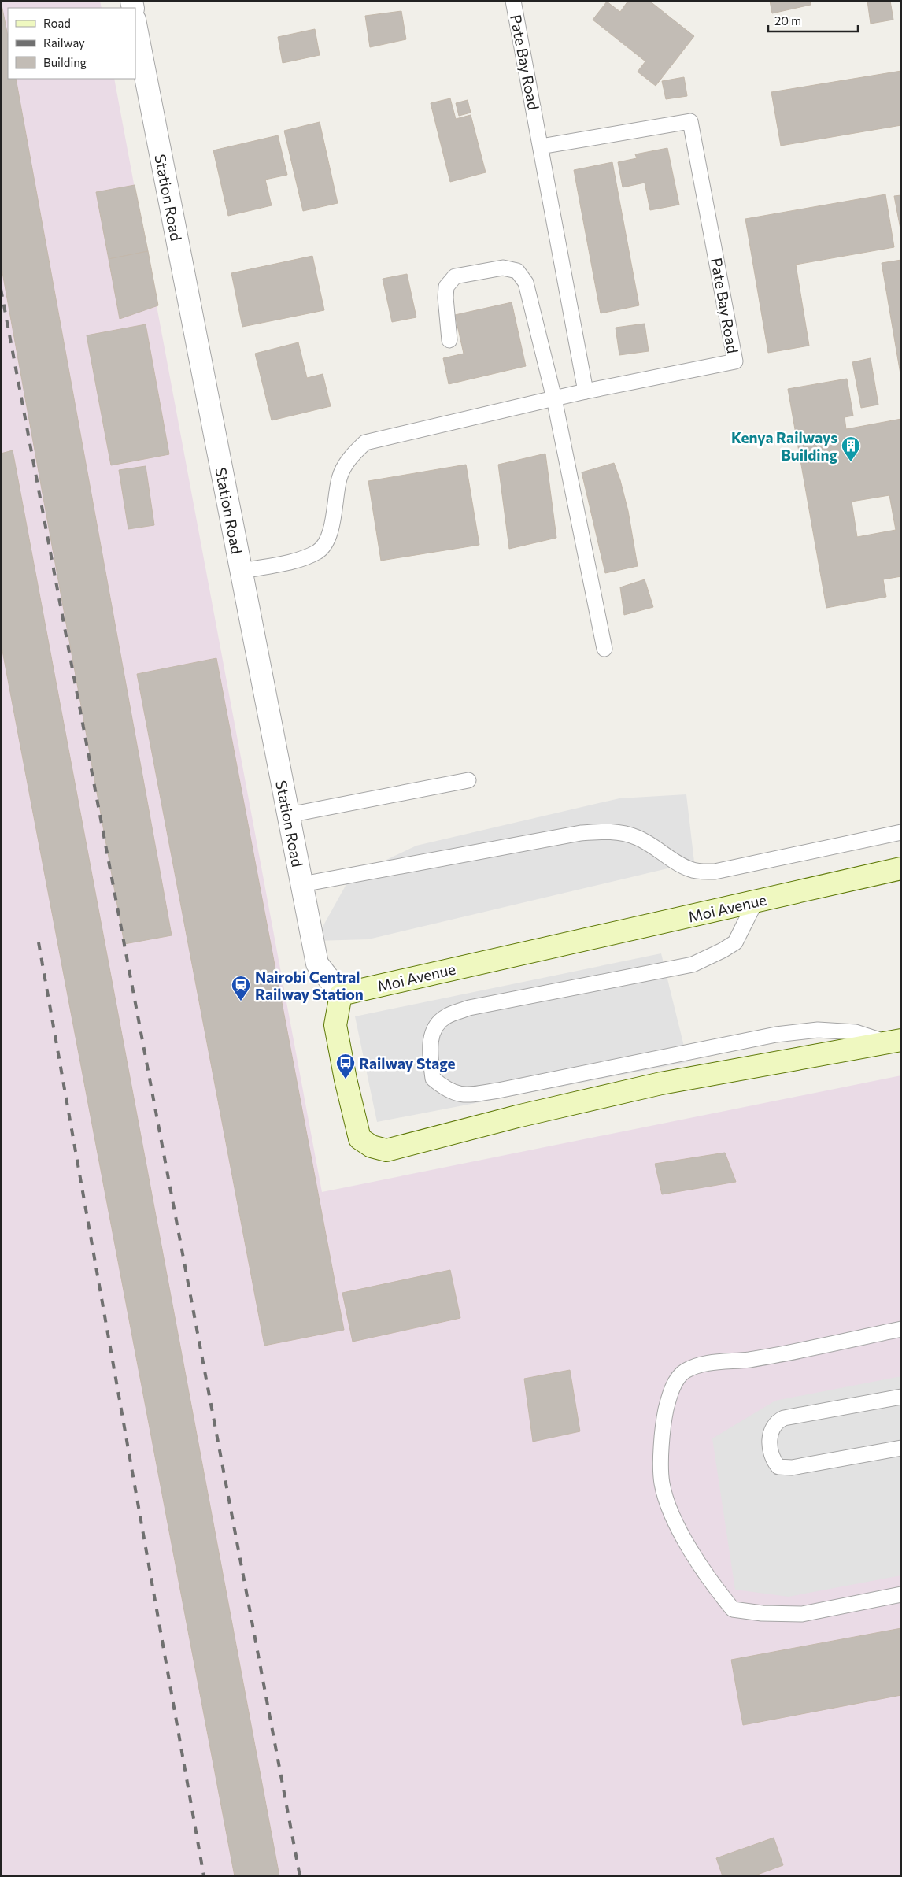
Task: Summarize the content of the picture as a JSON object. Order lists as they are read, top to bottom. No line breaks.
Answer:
{"streets":{"street":["Station Road","Moi Avenue"],"lane":["Pate Bay Road"]},"crossings":[["Station Road","Moi Avenue"]],"places":{"building":["Kenya Railways Building"],"station":["Nairobi Central Railway Station"],"bus stop":["Railway Stage"]},"legend":["Road","Railway","Building"],"scale_bar":"20 m"}
